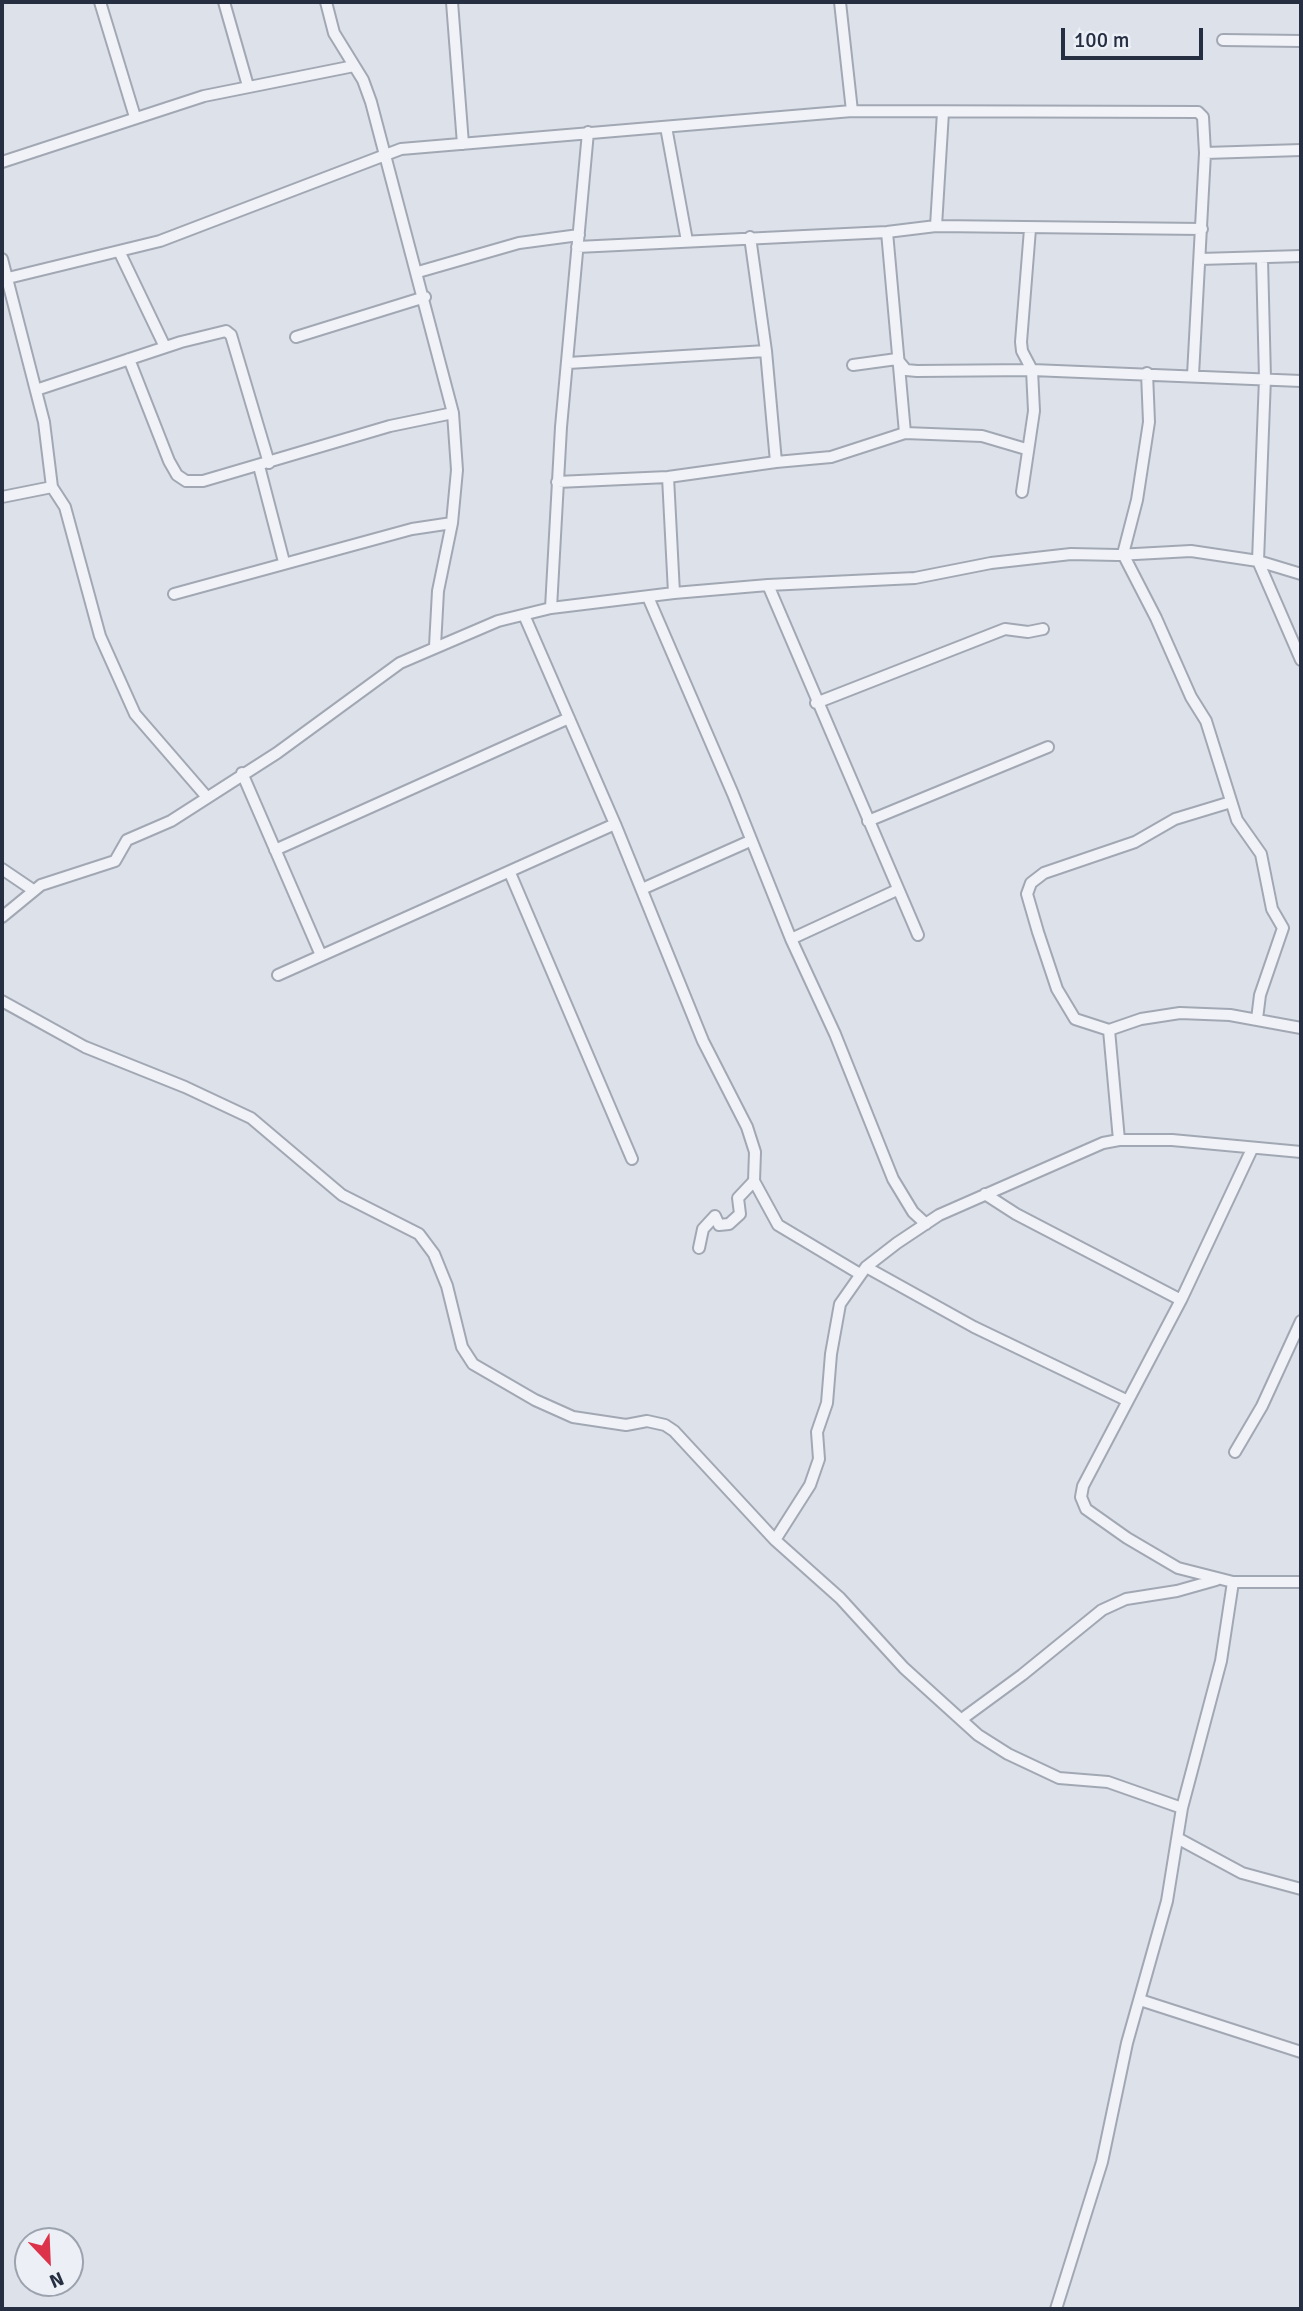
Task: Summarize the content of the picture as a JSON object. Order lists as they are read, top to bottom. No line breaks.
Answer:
{"scale_bar":"100 m","north":"bottom right"}
